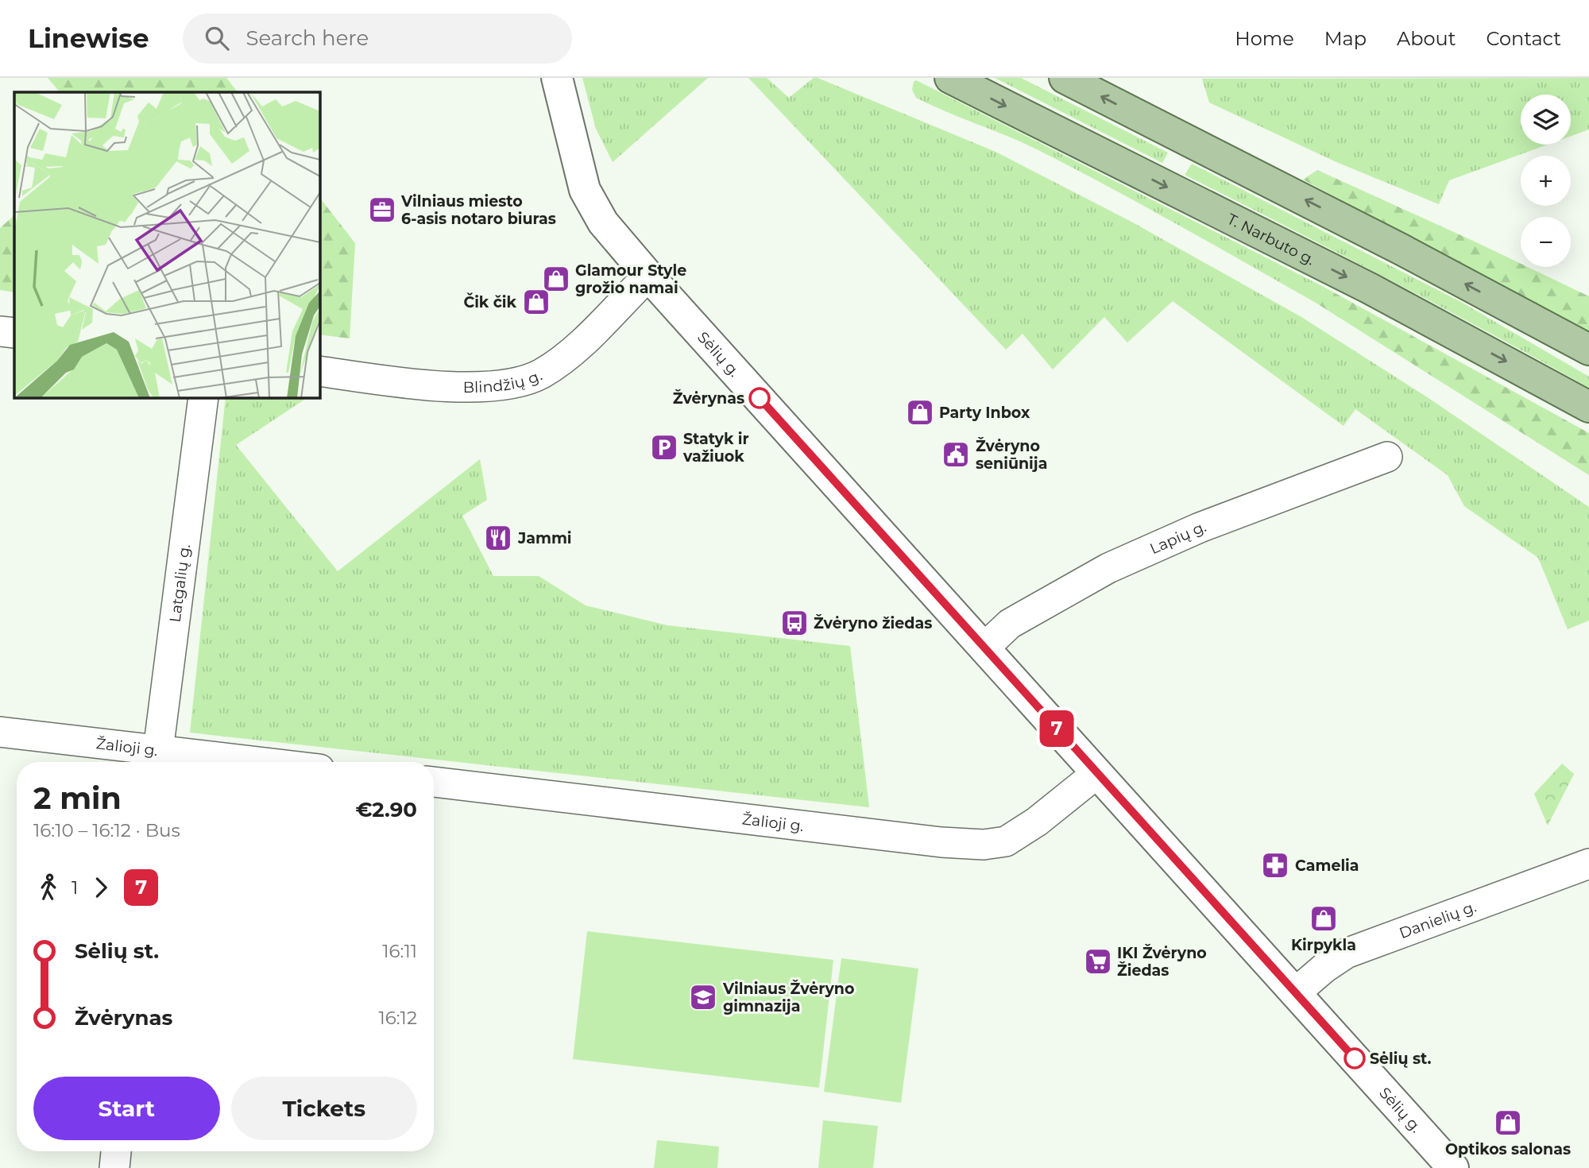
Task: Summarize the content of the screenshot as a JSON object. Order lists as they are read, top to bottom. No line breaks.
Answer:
{"streets":{"main road":["T. Narbuto g.","Sėlių g."],"street":["Blindžių g.","Lapių g.","Latgalių g.","Žalioji g.","Danielių g."]},"crossings":[["Sėlių g.","Blindžių g."],["Sėlių g.","Lapių g."],["Sėlių g.","Žalioji g."],["Sėlių g.","Danielių g."],["Latgalių g.","Žalioji g."]],"places":{"office":["Vilniaus miesto 6-asis notaro biuras"],"shop":["Glamour Style grožio namai","Čik čik","Party Inbox","Kirpykla","Optikos salonas"],"other":["Žvėrynas","Sėlių st."],"parking":["Statyk ir važiuok"],"public building":["Žvėryno seniūnija"],"restaurant":["Jammi"],"bus stop":["Žvėryno žiedas"],"pharmacy":["Camelia"],"supermarket":["IKI Žvėryno Žiedas"],"school or university":["Vilniaus Žvėryno gimnazija"]},"lines":["bus line 7"],"page":{"header":"Linewise","search":"Search here","nav":["Home","Map","About","Contact"],"on_map":"7","map_buttons":["+","−"],"heading":["2 min","16:10 – 16:12 · Bus","€2.90"],"legs":["1","7"],"list":[{"name":"Sėlių st.","value":"16:11"},{"name":"Žvėrynas","value":"16:12"}],"buttons":["Start","Tickets"]}}
